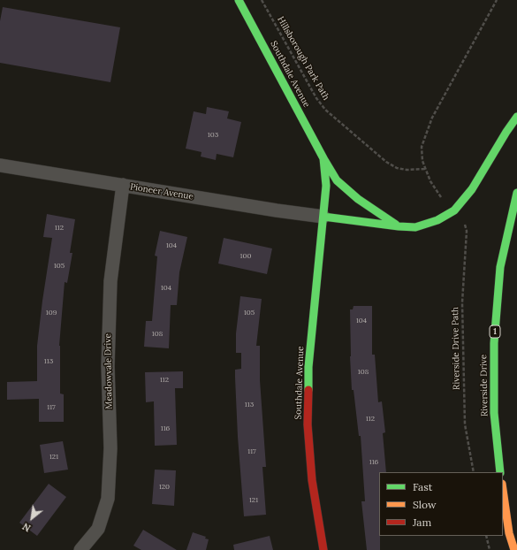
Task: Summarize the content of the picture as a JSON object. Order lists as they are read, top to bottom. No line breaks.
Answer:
{"streets":{"main road":["Southdale Avenue","1","Riverside Drive"],"street":["Pioneer Avenue","Meadowvale Drive"],"path":["Hillsborough Park Path","Riverside Drive Path"]},"crossings":[["Southdale Avenue","Pioneer Avenue"],["Pioneer Avenue","Meadowvale Drive"]],"house_numbers":["103","112","104","100","105","104","109","105","104","108","113","108","112","113","117","112","116","117","121","116","120","121"],"legend":["Fast","Slow","Jam"],"north":"bottom left"}
